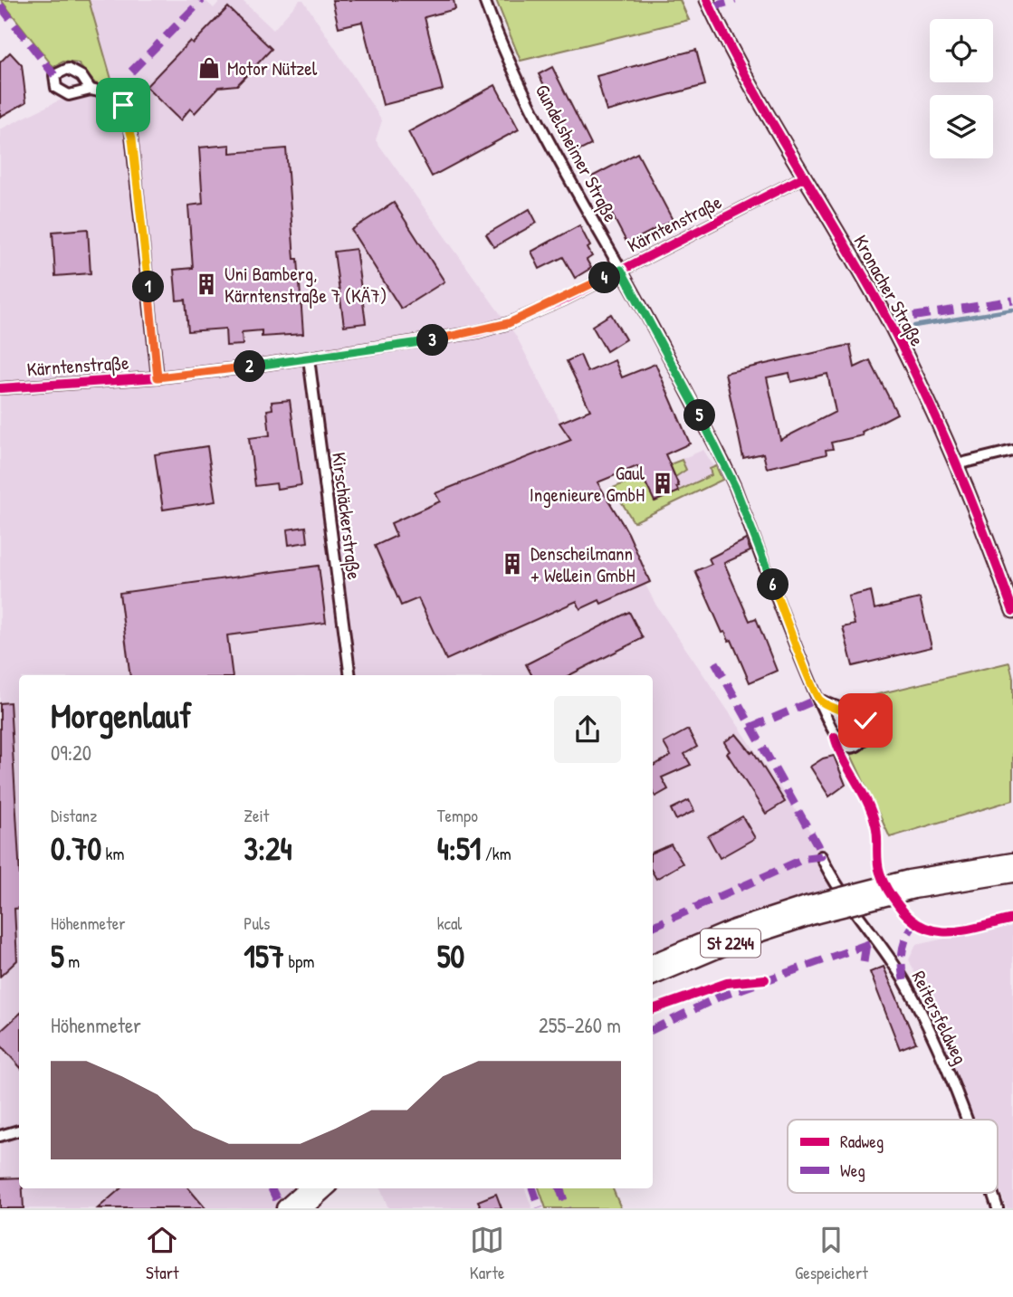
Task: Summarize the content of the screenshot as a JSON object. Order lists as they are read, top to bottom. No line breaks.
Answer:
{"streets":{"main road":["St 2244"],"street":["Gundelsheimer Straße","Kärntenstraße","Kronacher Straße","Kirschäckerstraße","Reitersfeldweg"]},"crossings":[["Gundelsheimer Straße","Kärntenstraße"],["Kärntenstraße","Kronacher Straße"],["Kärntenstraße","Kirschäckerstraße"]],"places":{"shop":["Motor Nützel"],"building":["Uni Bamberg, Kärntenstraße 7 (KÄ7)","Gaul Ingenieure GmbH","Denscheilmann + Wellein GmbH"]},"legend":["Radweg","Weg"],"page":{"pins":["4","1","3","2","5","6"],"heading":["Morgenlauf","09:20"],"stats":[["Distanz","0.70 km"],["Zeit","3:24"],["Tempo","4:51 /km"],["Höhenmeter","5 m"],["Puls","157 bpm"],["kcal","50"]],"chart":["Höhenmeter","255–260 m"],"tabs":["Start","Karte","Gespeichert"]}}
